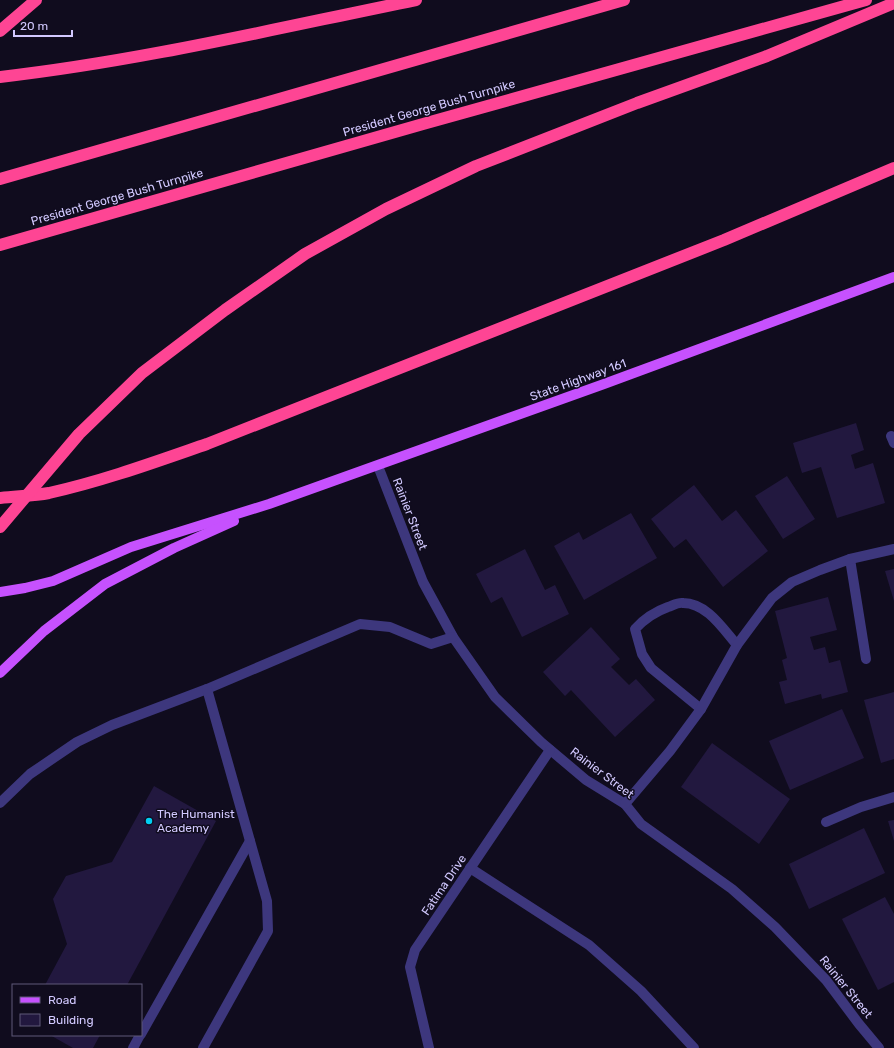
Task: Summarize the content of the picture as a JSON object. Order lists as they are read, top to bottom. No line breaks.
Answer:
{"streets":{"highway":["President George Bush Turnpike"],"main road":["State Highway 161"],"street":["Rainier Street","Fatima Drive"]},"crossings":[["State Highway 161","Rainier Street"],["Rainier Street","Fatima Drive"]],"places":["The Humanist Academy"],"legend":["Road","Building"],"scale_bar":"20 m"}
